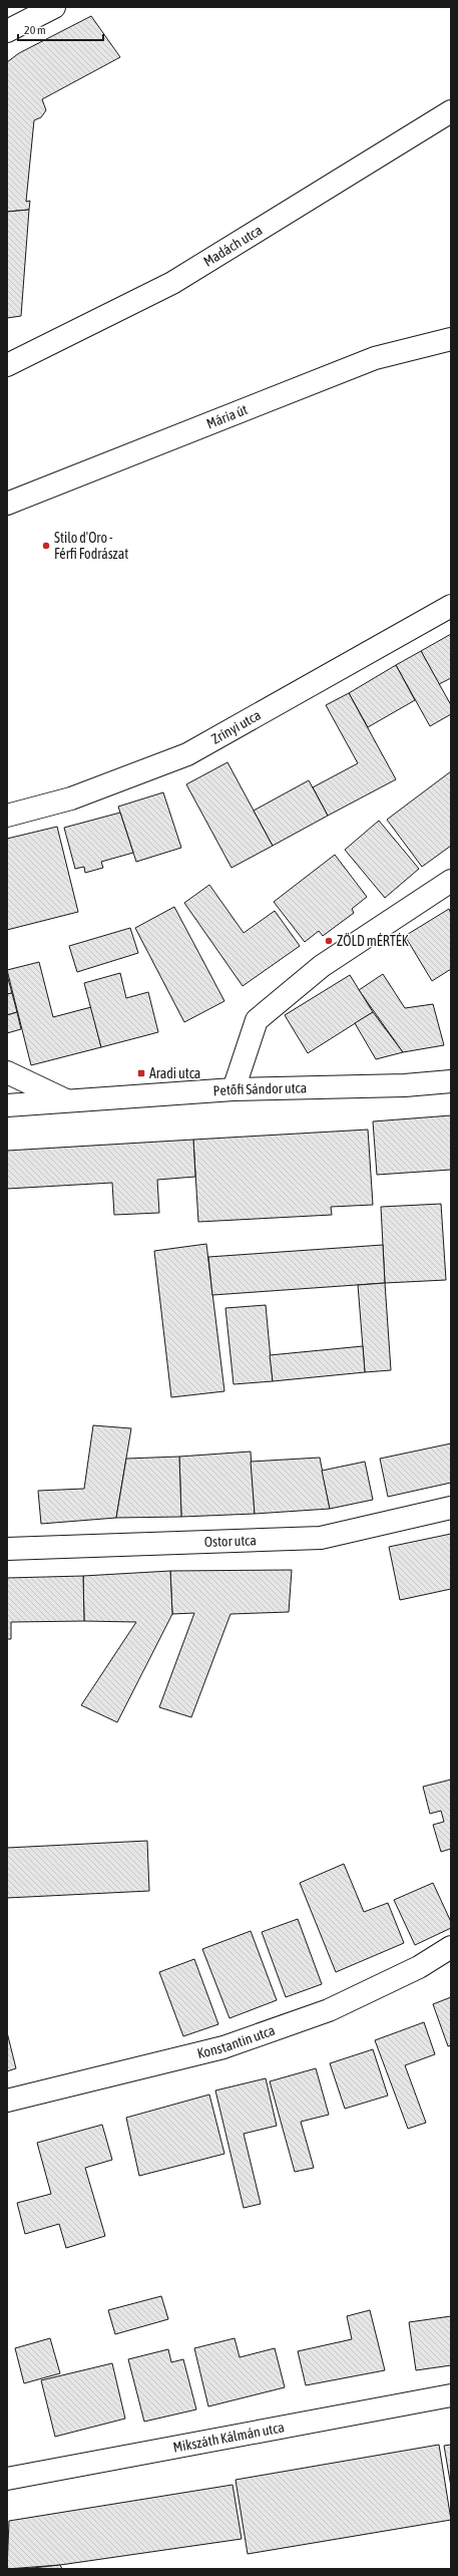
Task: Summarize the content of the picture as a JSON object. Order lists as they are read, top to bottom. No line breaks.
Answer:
{"streets":{"street":["Madách utca","Mária út","Zrínyi utca","Petőfi Sándor utca","Ostor utca","Konstantin utca","Mikszáth Kálmán utca"]},"places":{"other":["Stilo d'Oro - Férfi Fodrászat","ZÖLD mÉRTÉK"],"transit":["Aradi utca"]},"scale_bar":"20 m"}
